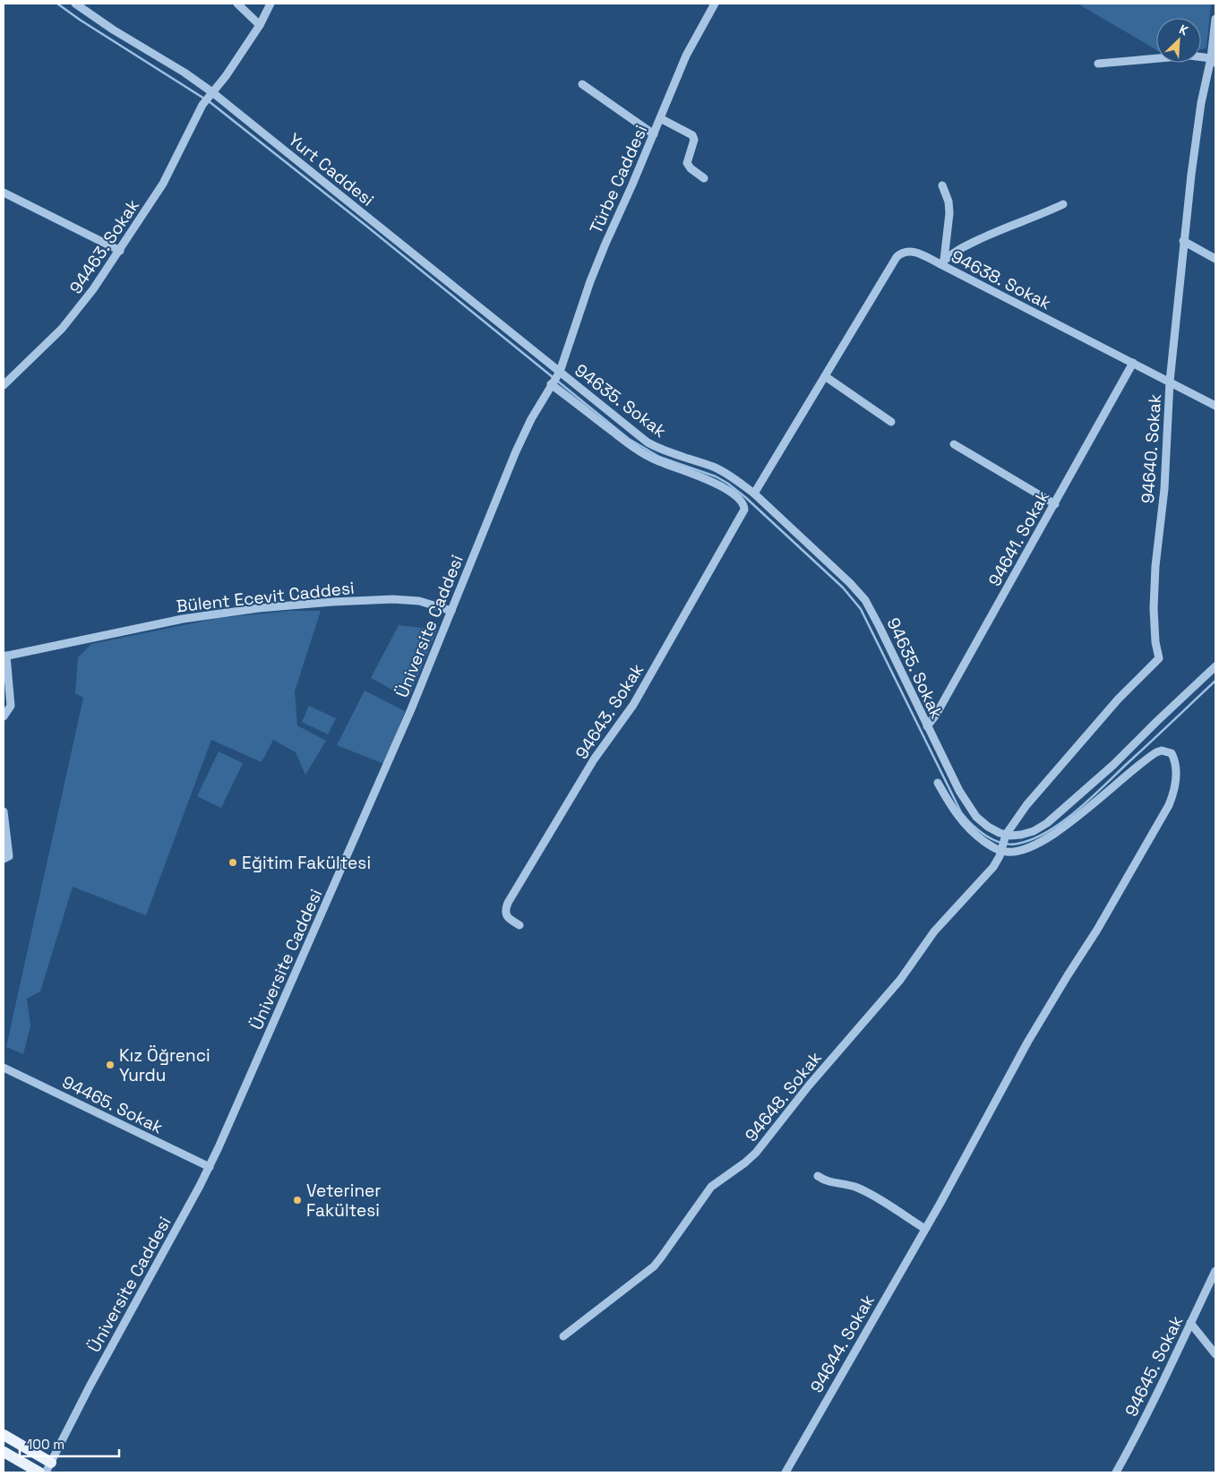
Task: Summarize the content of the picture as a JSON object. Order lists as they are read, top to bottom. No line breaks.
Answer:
{"streets":{"street":["Yurt Caddesi","Türbe Caddesi","94463. Sokak","94638. Sokak","94635. Sokak","94640. Sokak","94641. Sokak","Bülent Ecevit Caddesi","Üniversite Caddesi","94643. Sokak","94648. Sokak","94465. Sokak","94644. Sokak","94645. Sokak"]},"crossings":[["Yurt Caddesi","Türbe Caddesi"],["Yurt Caddesi","94463. Sokak"],["Yurt Caddesi","94635. Sokak"],["Yurt Caddesi","Üniversite Caddesi"],["Türbe Caddesi","94635. Sokak"],["Türbe Caddesi","Üniversite Caddesi"],["94638. Sokak","94635. Sokak"],["94638. Sokak","94640. Sokak"],["94638. Sokak","94641. Sokak"],["94635. Sokak","94641. Sokak"],["94635. Sokak","Üniversite Caddesi"],["94635. Sokak","94643. Sokak"],["94635. Sokak","94648. Sokak"],["94640. Sokak","94648. Sokak"],["Bülent Ecevit Caddesi","Üniversite Caddesi"],["Üniversite Caddesi","94465. Sokak"],["94648. Sokak","94644. Sokak"]],"places":["Eğitim Fakültesi","Kız Öğrenci Yurdu","Veteriner Fakültesi"],"scale_bar":"100 m","north":"top right"}
